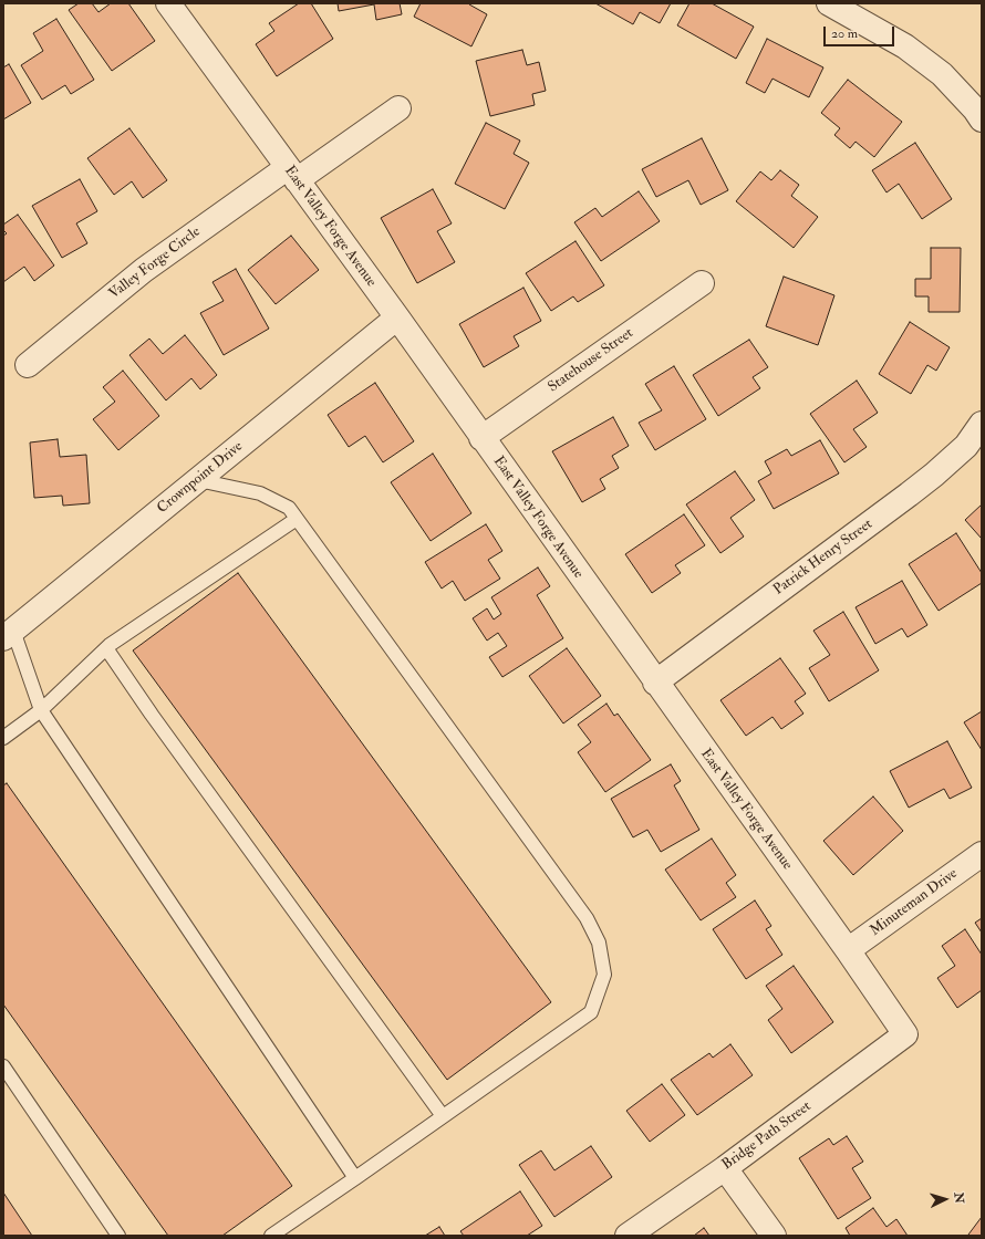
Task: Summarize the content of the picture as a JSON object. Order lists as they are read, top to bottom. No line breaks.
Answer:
{"streets":{"street":["East Valley Forge Avenue","Valley Forge Circle","Statehouse Street","Crownpoint Drive","Patrick Henry Street","Minuteman Drive","Bridge Path Street"]},"crossings":[["East Valley Forge Avenue","Valley Forge Circle"],["East Valley Forge Avenue","Statehouse Street"],["East Valley Forge Avenue","Crownpoint Drive"],["East Valley Forge Avenue","Patrick Henry Street"],["East Valley Forge Avenue","Minuteman Drive"],["East Valley Forge Avenue","Bridge Path Street"]],"scale_bar":"20 m","north":"right"}
